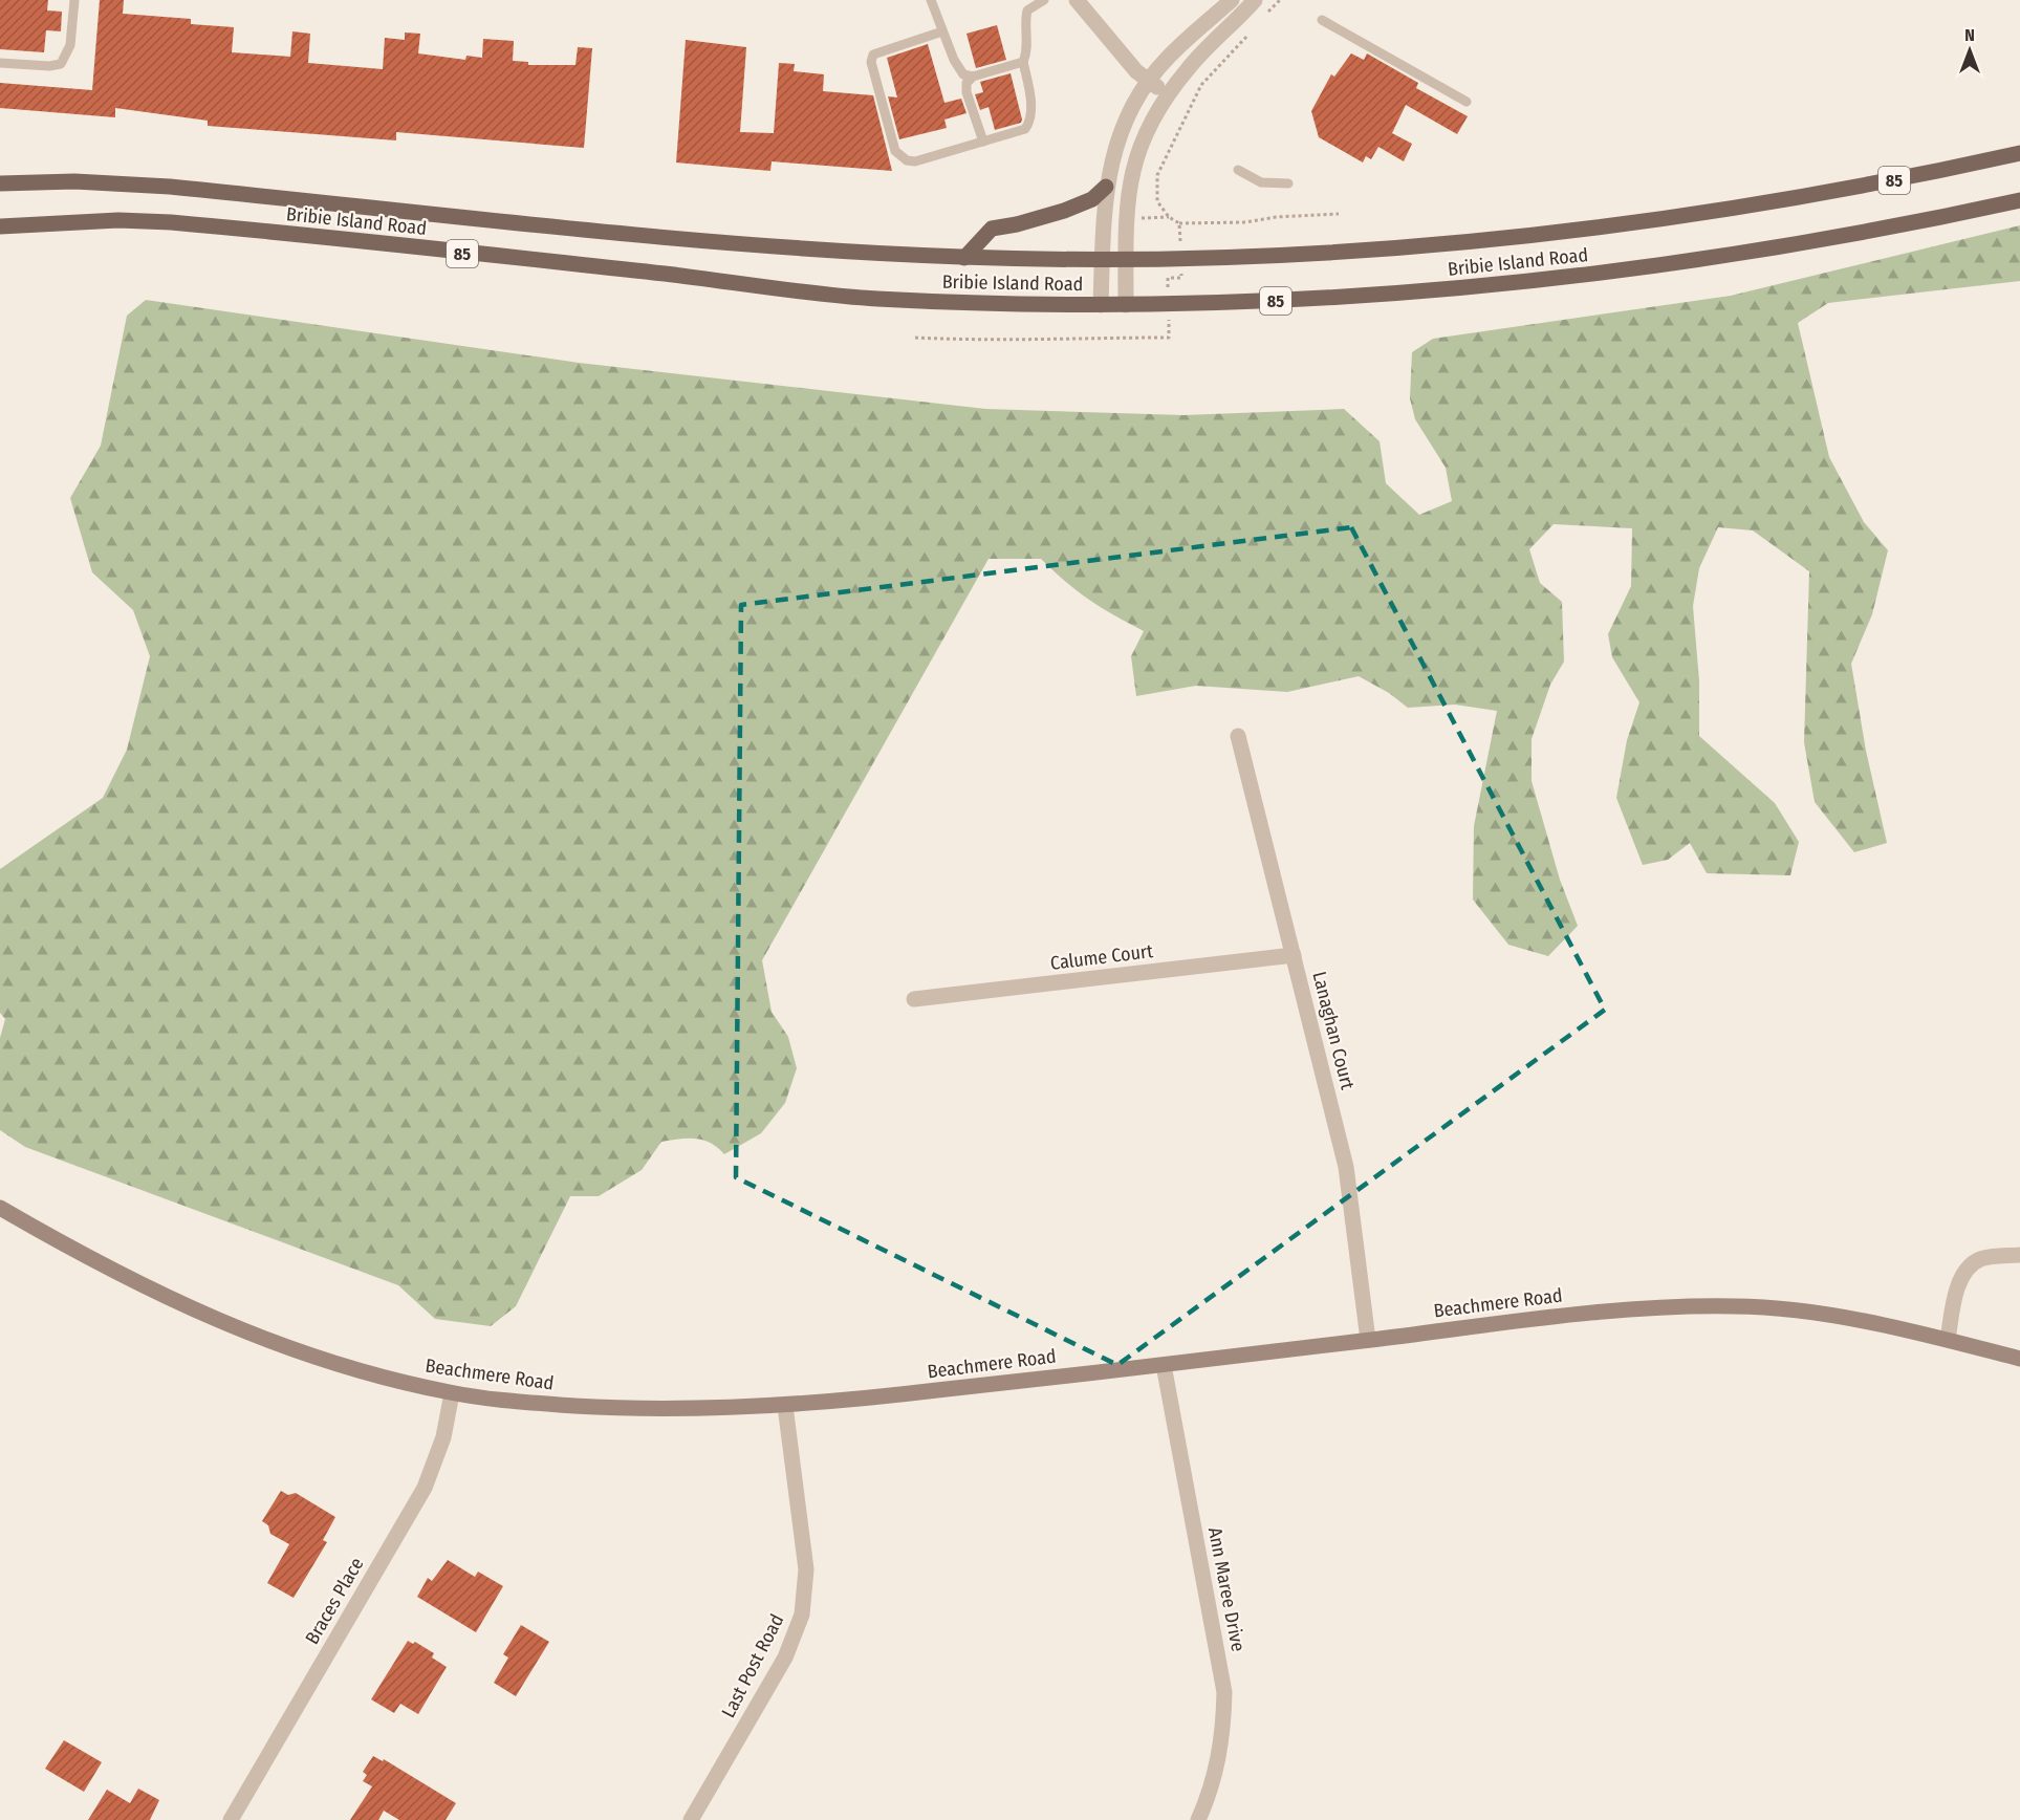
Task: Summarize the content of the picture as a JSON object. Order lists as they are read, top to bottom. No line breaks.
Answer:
{"streets":{"main road":["85","Bribie Island Road","Beachmere Road"],"street":["Calume Court","Lanaghan Court","Ann Maree Drive","Braces Place","Last Post Road"]},"crossings":[["Calume Court","Lanaghan Court"],["Lanaghan Court","Beachmere Road"],["Beachmere Road","Ann Maree Drive"],["Beachmere Road","Braces Place"],["Beachmere Road","Last Post Road"]],"north":"top"}
